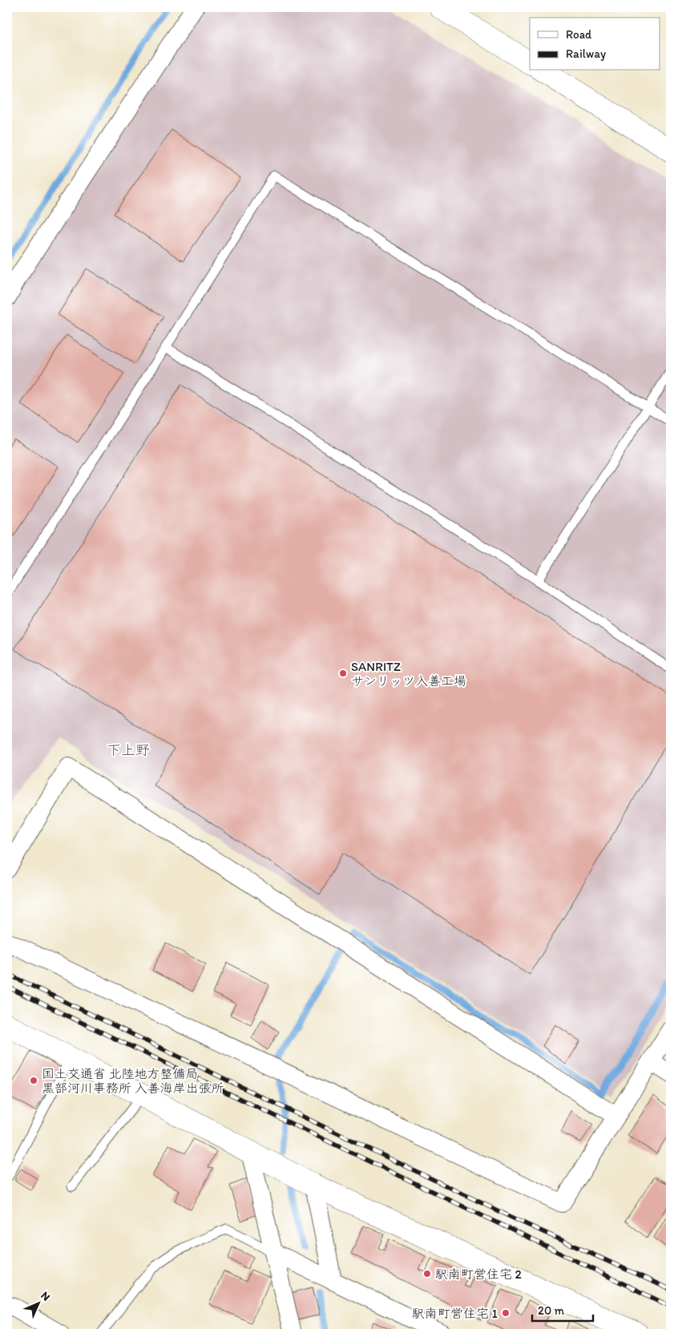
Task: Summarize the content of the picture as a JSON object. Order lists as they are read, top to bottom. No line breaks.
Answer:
{"districts":["下上野"],"places":["SANRITZ サンリッツ入善工場","国土交通省 北陸地方整備局 黒部河川事務所 入善海岸出張所","駅南町営住宅 2","駅南町営住宅 1"],"legend":["Road","Railway"],"scale_bar":"20 m","north":"top right"}
